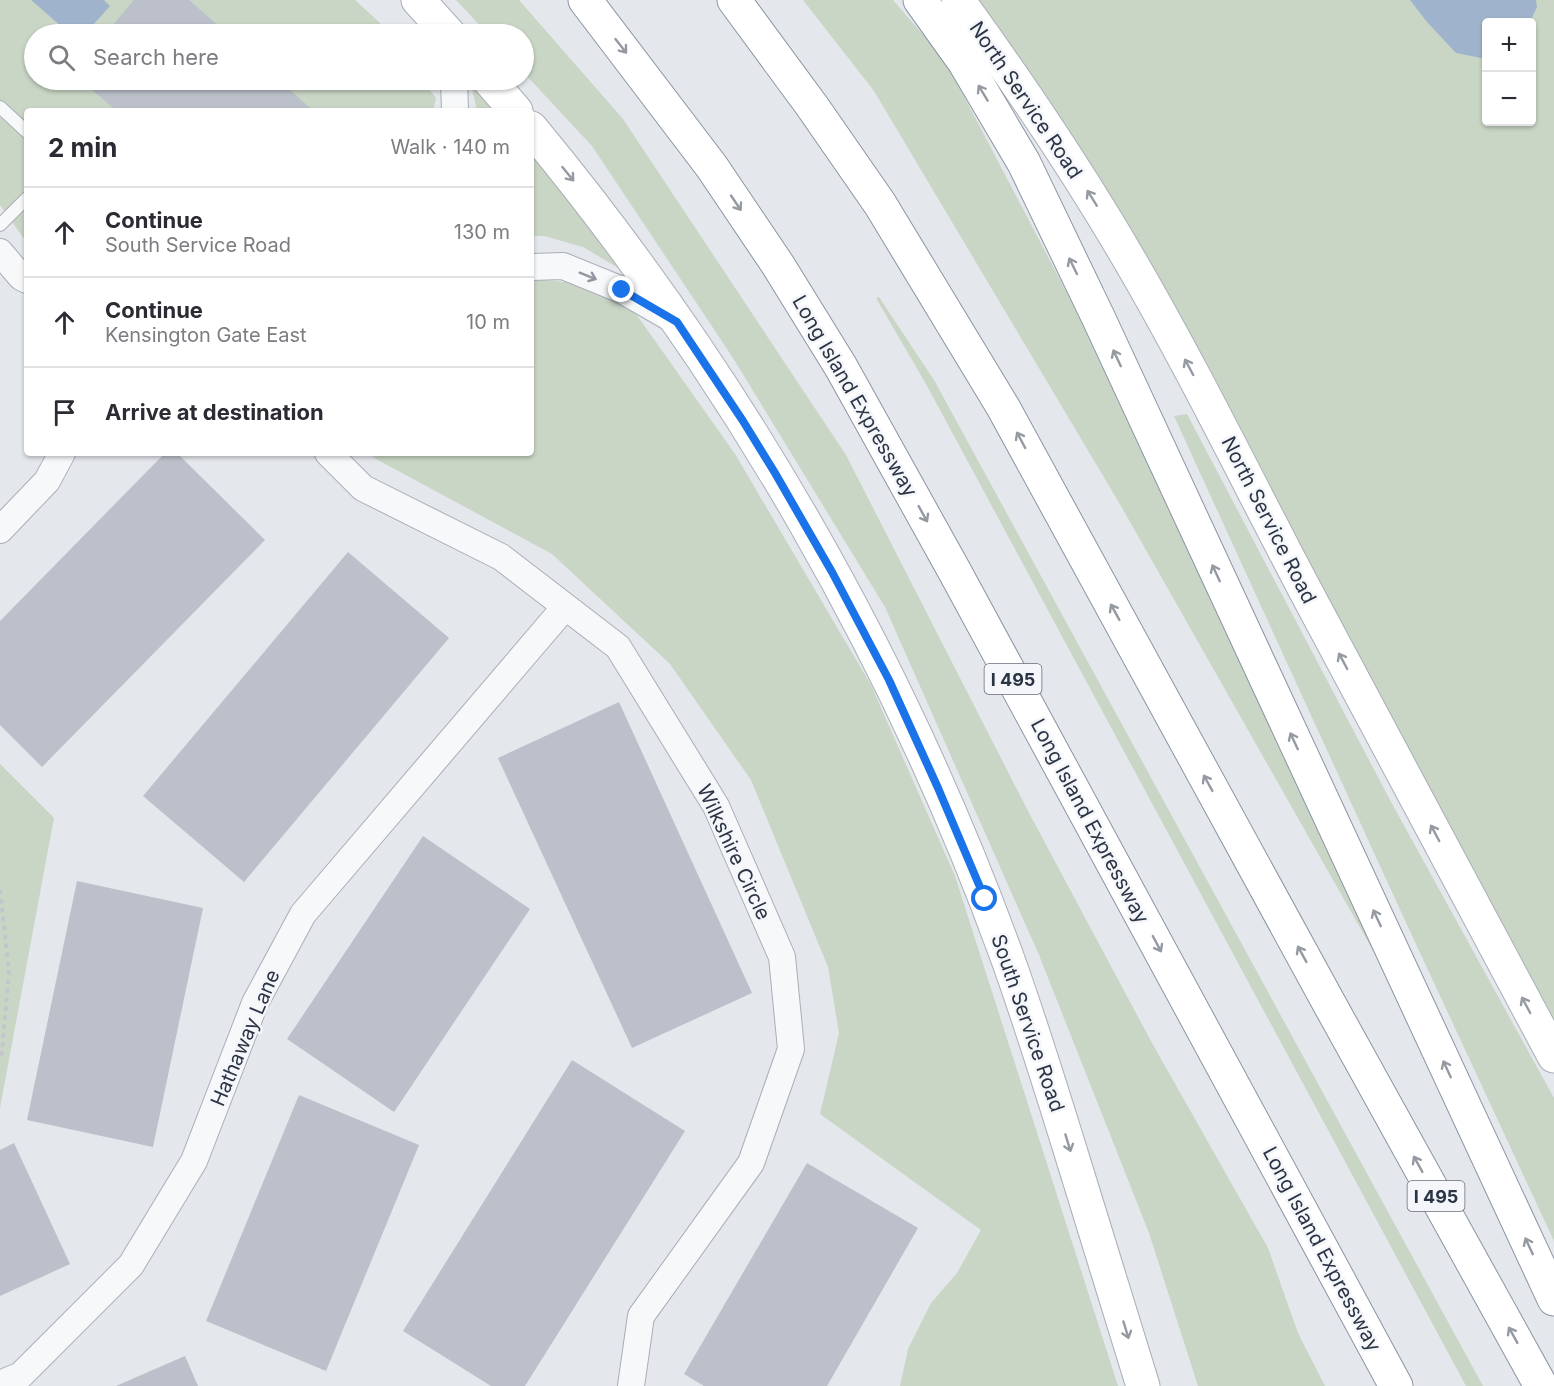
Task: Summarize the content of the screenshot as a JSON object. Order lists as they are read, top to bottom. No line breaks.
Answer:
{"streets":{"main road":["North Service Road","Long Island Expressway","I 495","South Service Road"],"street":["Wilkshire Circle","Hathaway Lane"]},"crossings":[["Wilkshire Circle","Hathaway Lane"]],"page":{"map_buttons":["+","−"],"search":"Search here","heading":["2 min","Walk · 140 m"],"list":[["Continue","South Service Road","130 m"],["Continue","Kensington Gate East","10 m"],"Arrive at destination"]}}
